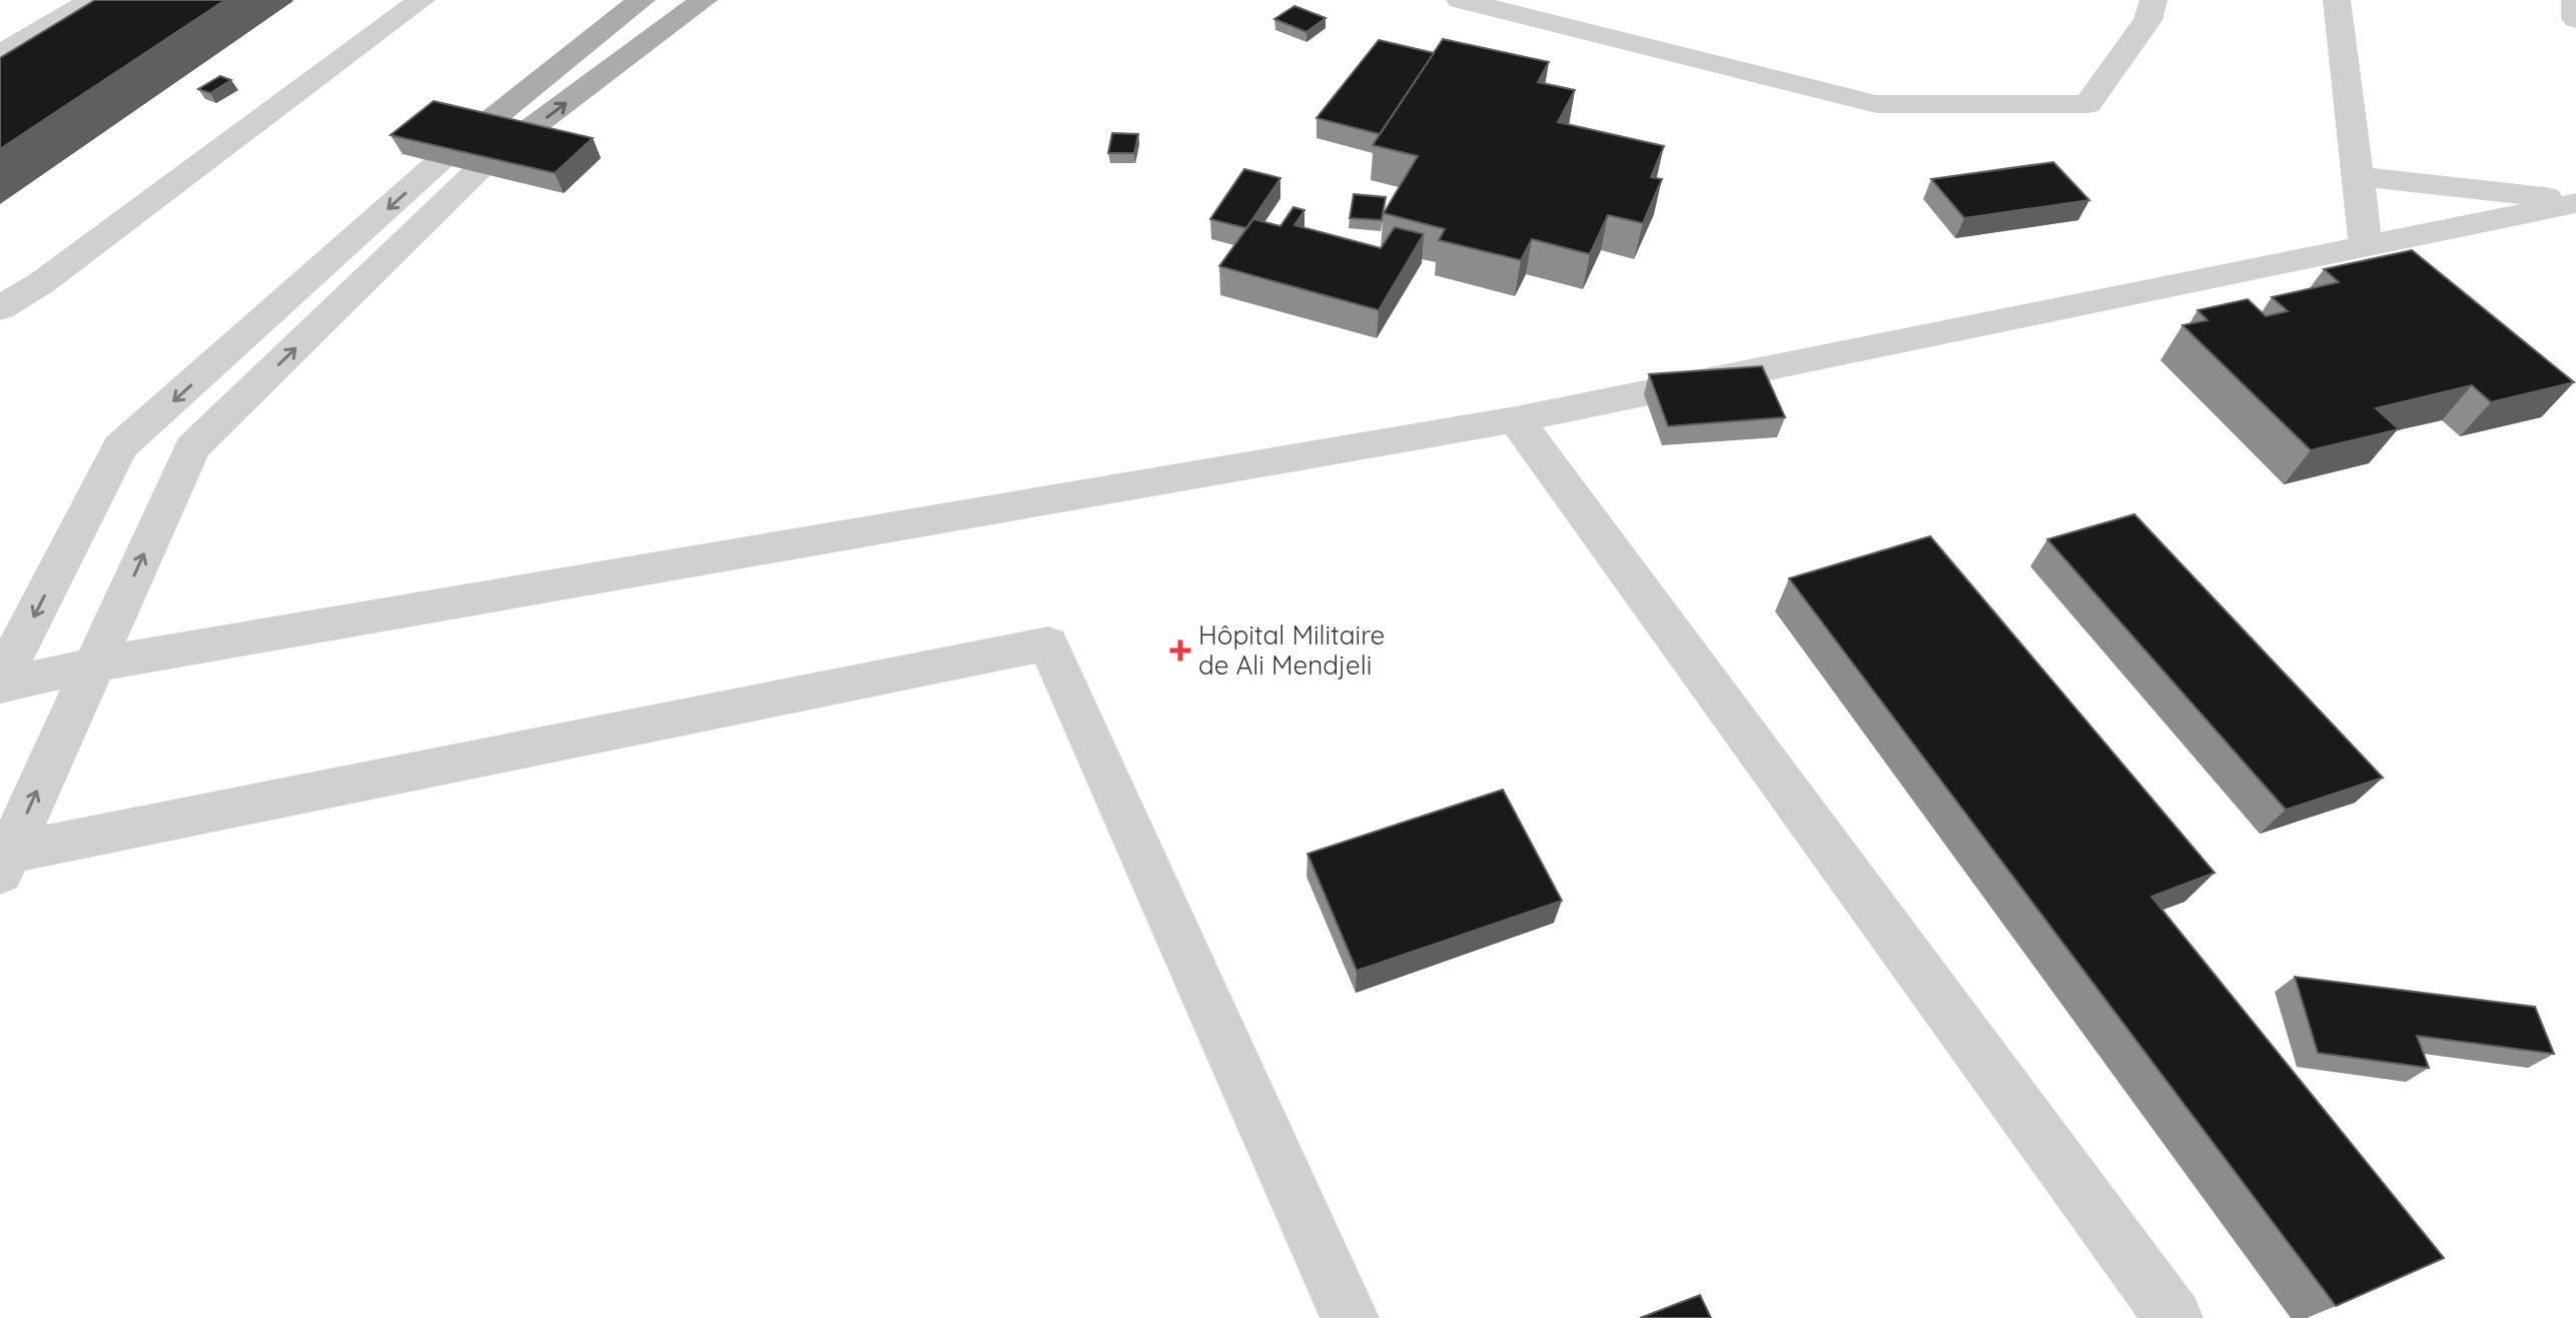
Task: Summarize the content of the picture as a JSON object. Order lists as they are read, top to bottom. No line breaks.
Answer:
{"places":{"health":["Hôpital Militaire de Ali Mendjeli"]}}
